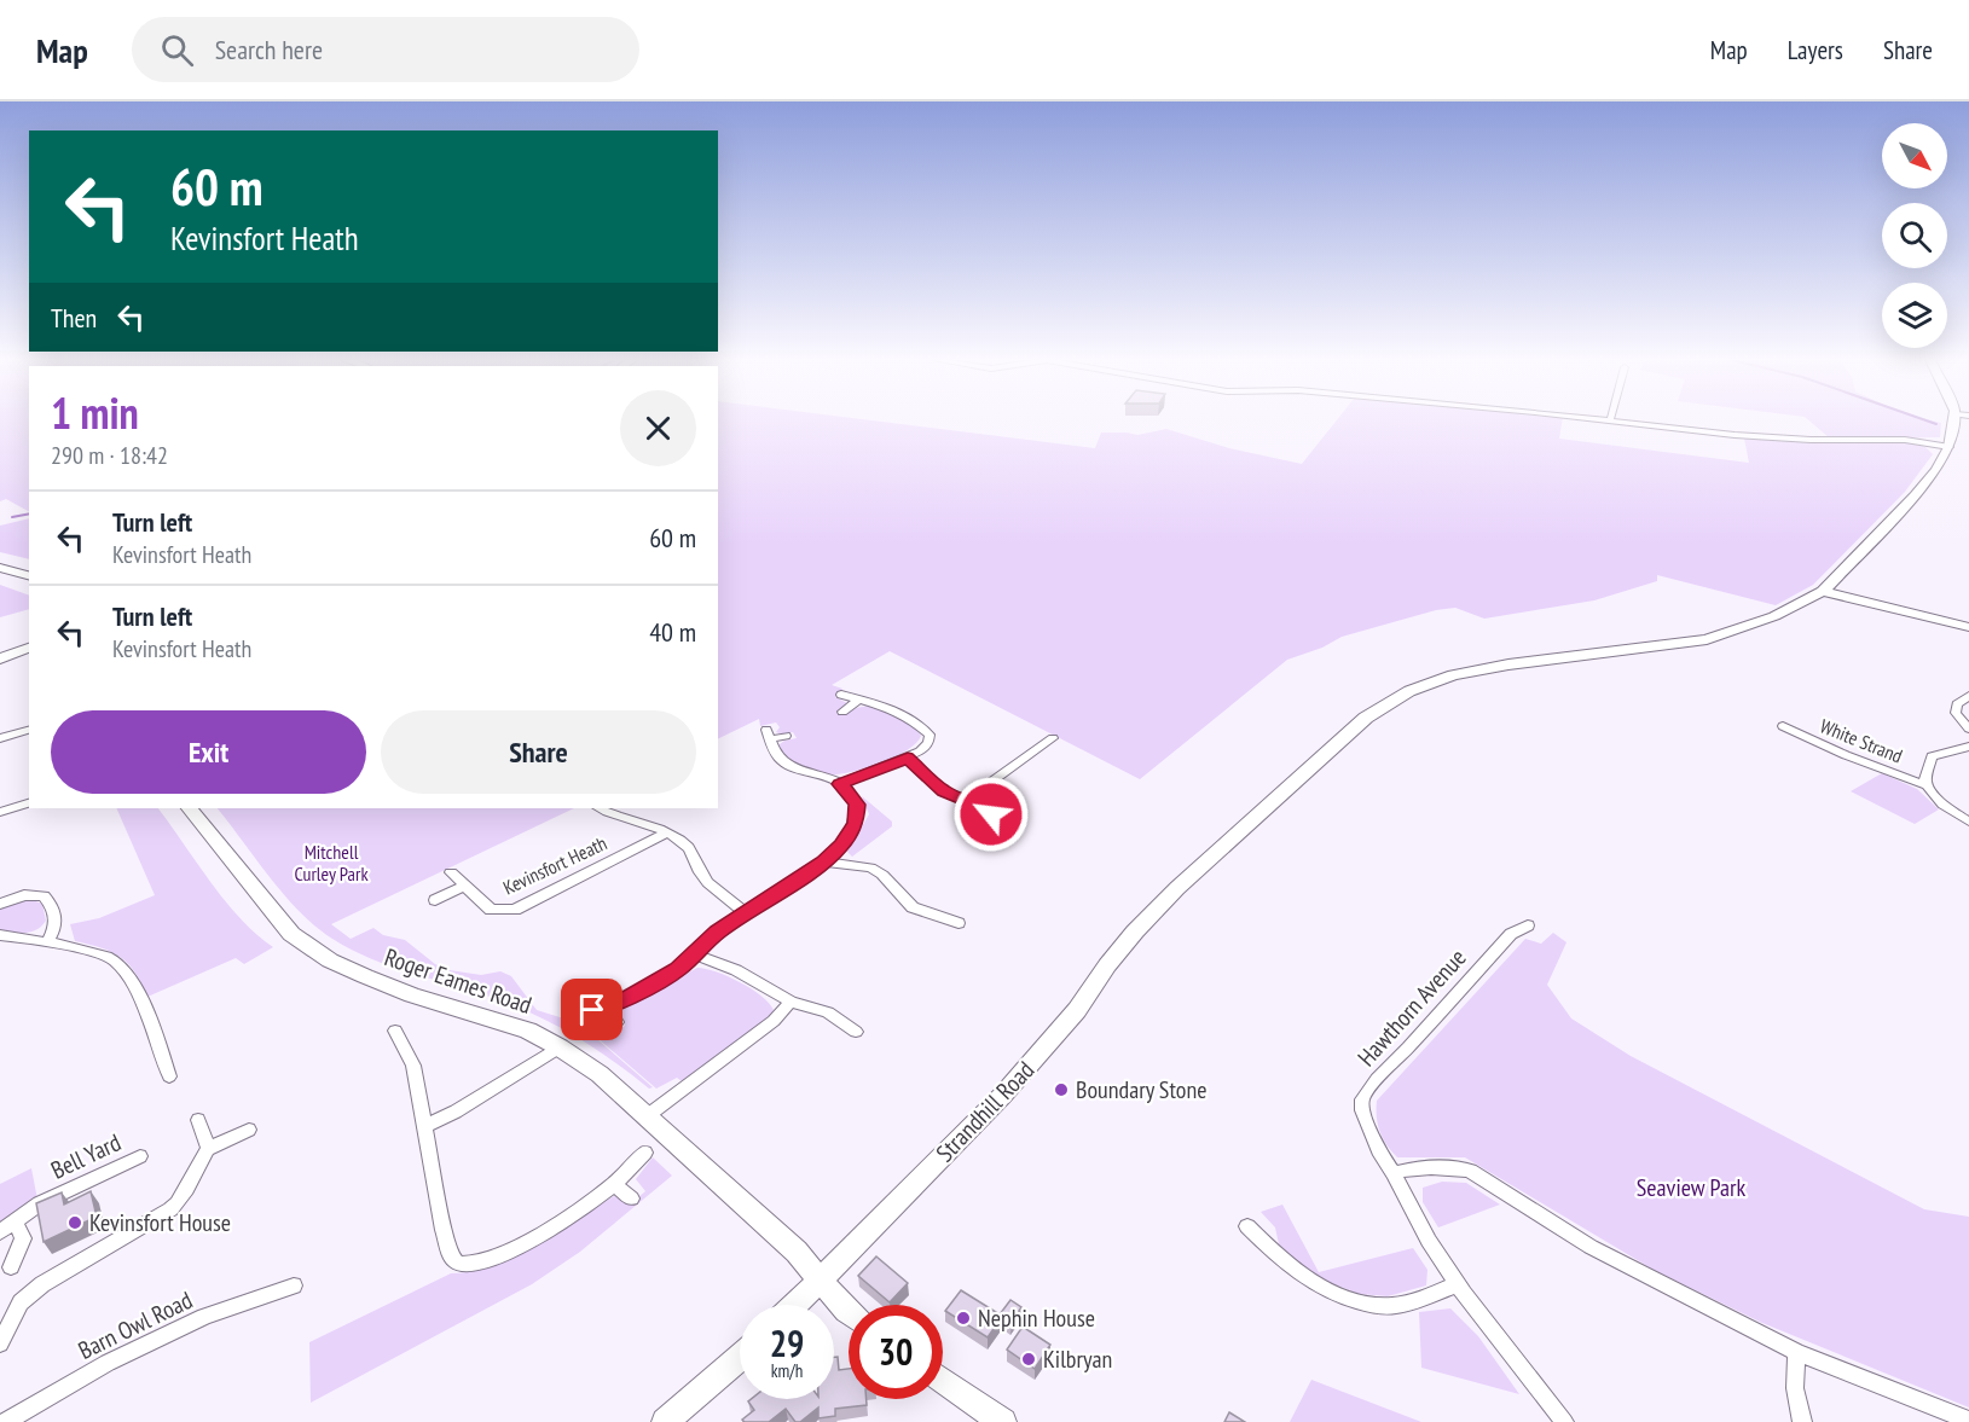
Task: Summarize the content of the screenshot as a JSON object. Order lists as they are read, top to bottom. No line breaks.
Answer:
{"streets":{"main road":["Roger Eames Road","Strandhill Road"],"street":["White Strand","Kevinsfort Heath","Hawthorn Avenue","Bell Yard","Barn Owl Road"]},"crossings":[["Roger Eames Road","Strandhill Road"]],"parks":["Mitchell Curley Park","Seaview Park"],"places":["Boundary Stone","Kevinsfort House","Nephin House","Kilbryan"],"north":"bottom right","page":{"header":"Map","search":"Search here","nav":["Map","Layers","Share"],"turn":["60 m","Kevinsfort Heath"],"then":"Then","heading":["1 min","290 m · 18:42"],"list":[{"name":"Turn left","note":"Kevinsfort Heath","value":"60 m"},{"name":"Turn left","note":"Kevinsfort Heath","value":"40 m"}],"buttons":["Exit","Share"],"speed":"29 km/h","limit":"30"}}
